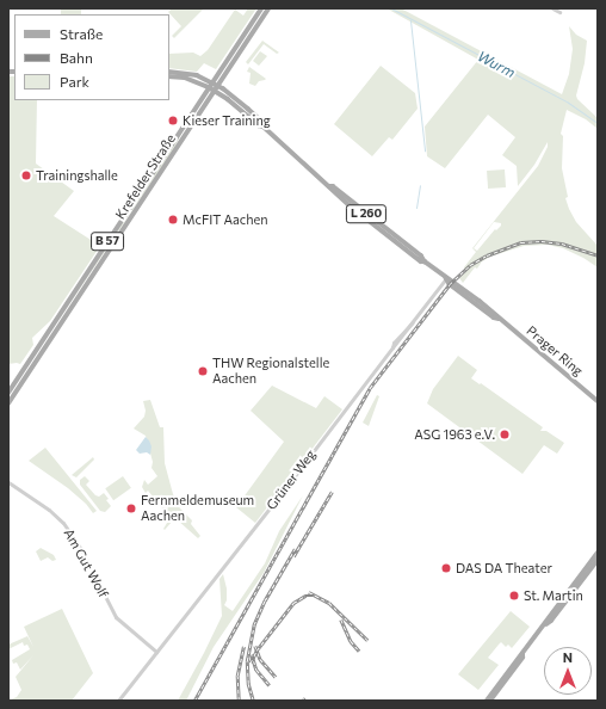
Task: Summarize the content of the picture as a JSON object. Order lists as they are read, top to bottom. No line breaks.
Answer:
{"streets":{"main road":["Krefelder Straße","L 260","B 57","Prager Ring"],"street":["Grüner Weg","Am Gut Wolf"]},"crossings":[["Krefelder Straße","Prager Ring"],["Prager Ring","Grüner Weg"],["Grüner Weg","Am Gut Wolf"]],"water":["Wurm"],"places":["Kieser Training","Trainingshalle","McFIT Aachen","THW Regionalstelle Aachen","ASG 1963 e.V.","Fernmeldemuseum Aachen","DAS DA Theater","St. Martin"],"legend":["Straße","Bahn","Park"],"north":"top"}
